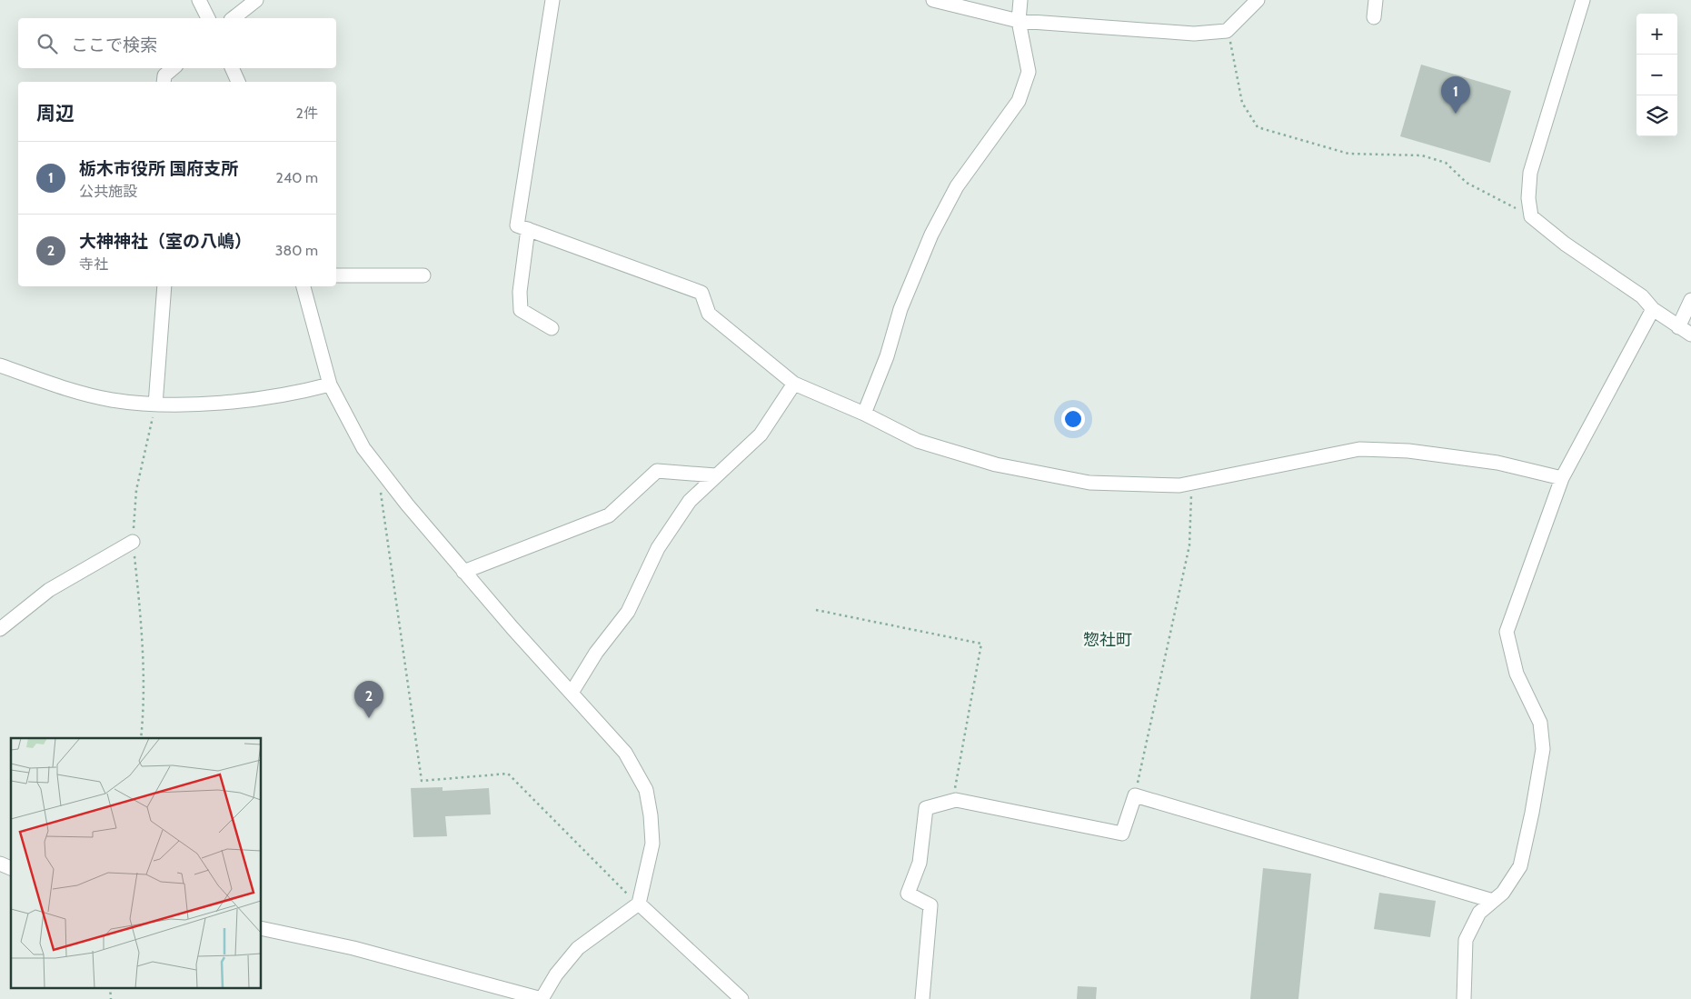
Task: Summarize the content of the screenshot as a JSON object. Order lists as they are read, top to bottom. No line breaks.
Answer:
{"districts":["惣社町"],"page":{"map_buttons":["+","−"],"search":"ここで検索","pins":["1","2"],"heading":["周辺","2件"],"list":[{"mark":"1","name":"栃木市役所 国府支所","note":"公共施設","value":"240 m"},{"mark":"2","name":"大神神社（室の八嶋）","note":"寺社","value":"380 m"}]}}
